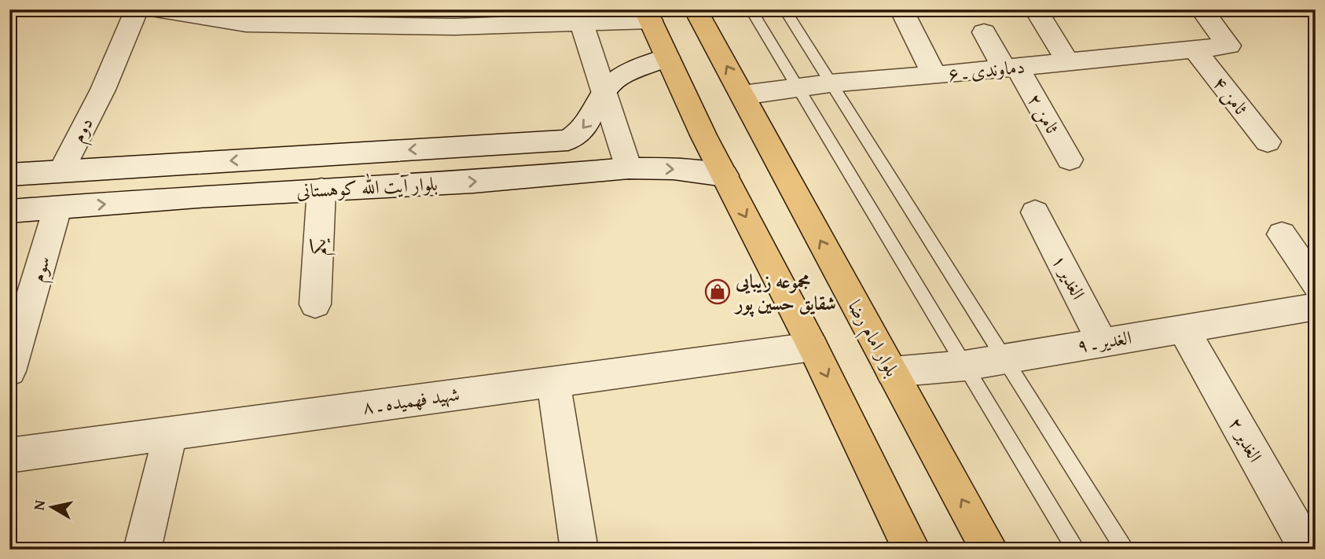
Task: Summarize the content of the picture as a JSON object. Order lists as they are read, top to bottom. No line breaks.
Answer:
{"streets":{"main road":["بلوار امام رضا"],"street":["دماوندی ـ ۶","ثامن ۴","ثامن ۲","دوم","بلوار آیت الله کوهستانی","یکم","سوم","الغدیر ۱","الغدیر ـ ۹","شهید فهمیده ـ ۸","الغدیر ۲"]},"crossings":[["دماوندی ـ ۶","ثامن ۴"],["دماوندی ـ ۶","ثامن ۲"],["دماوندی ـ ۶","بلوار امام رضا"],["دوم","بلوار آیت الله کوهستانی"],["بلوار آیت الله کوهستانی","یکم"],["بلوار آیت الله کوهستانی","سوم"],["الغدیر ۱","الغدیر ـ ۹"],["بلوار امام رضا","الغدیر ـ ۹"],["الغدیر ـ ۹","الغدیر ۲"]],"places":{"shop":["مجموعه زیبایی شقایق حسین پور"]},"north":"left"}
